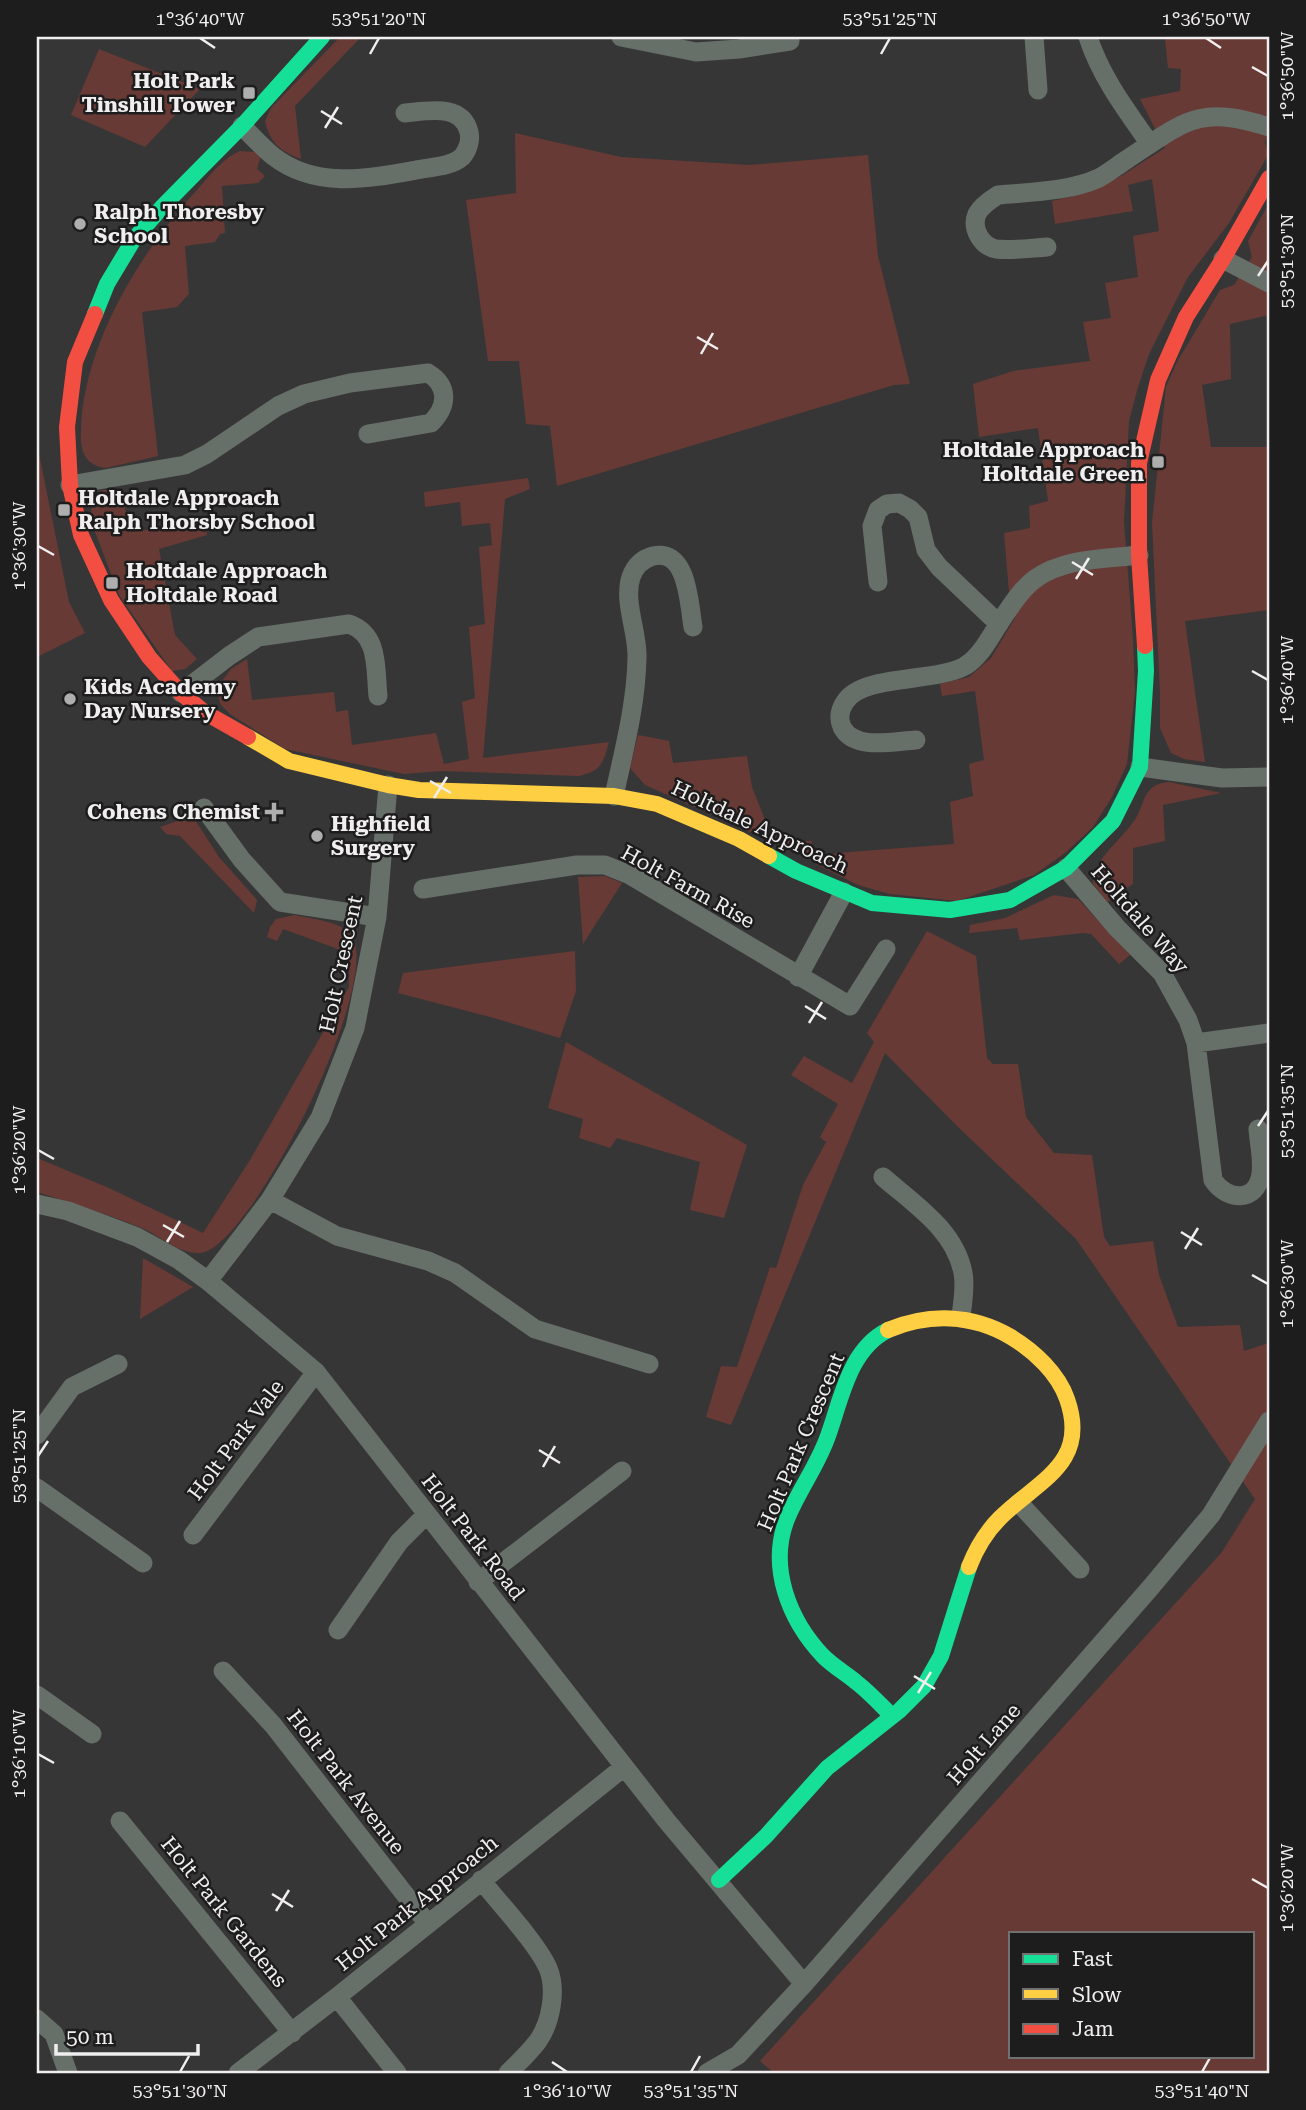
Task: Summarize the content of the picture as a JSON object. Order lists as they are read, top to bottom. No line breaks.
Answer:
{"streets":{"street":["Holtdale Approach","Holt Farm Rise","Holtdale Way","Holt Crescent","Holt Park Vale","Holt Park Crescent","Holt Park Road","Holt Lane","Holt Park Avenue","Holt Park Approach","Holt Park Gardens"]},"crossings":[["Holtdale Approach","Holtdale Way"],["Holtdale Approach","Holt Crescent"],["Holt Crescent","Holt Park Road"],["Holt Park Vale","Holt Park Road"],["Holt Park Crescent","Holt Park Road"],["Holt Park Road","Holt Lane"],["Holt Park Road","Holt Park Approach"],["Holt Park Avenue","Holt Park Approach"],["Holt Park Approach","Holt Park Gardens"]],"places":{"transit":["Holt Park Tinshill Tower","Holtdale Approach Holtdale Green","Holtdale Approach Ralph Thorsby School","Holtdale Approach Holtdale Road"],"other":["Ralph Thoresby School","Kids Academy Day Nursery","Highfield Surgery"],"health":["Cohens Chemist"]},"legend":["Fast","Slow","Jam"],"scale_bar":"50 m","coordinates":["1°36'40\"W","53°51'20\"N","53°51'25\"N","1°36'50\"W","53°51'30\"N","1°36'30\"W","53°51'35\"N","1°36'20\"W","1°36'10\"W","53°51'40\"N"]}
